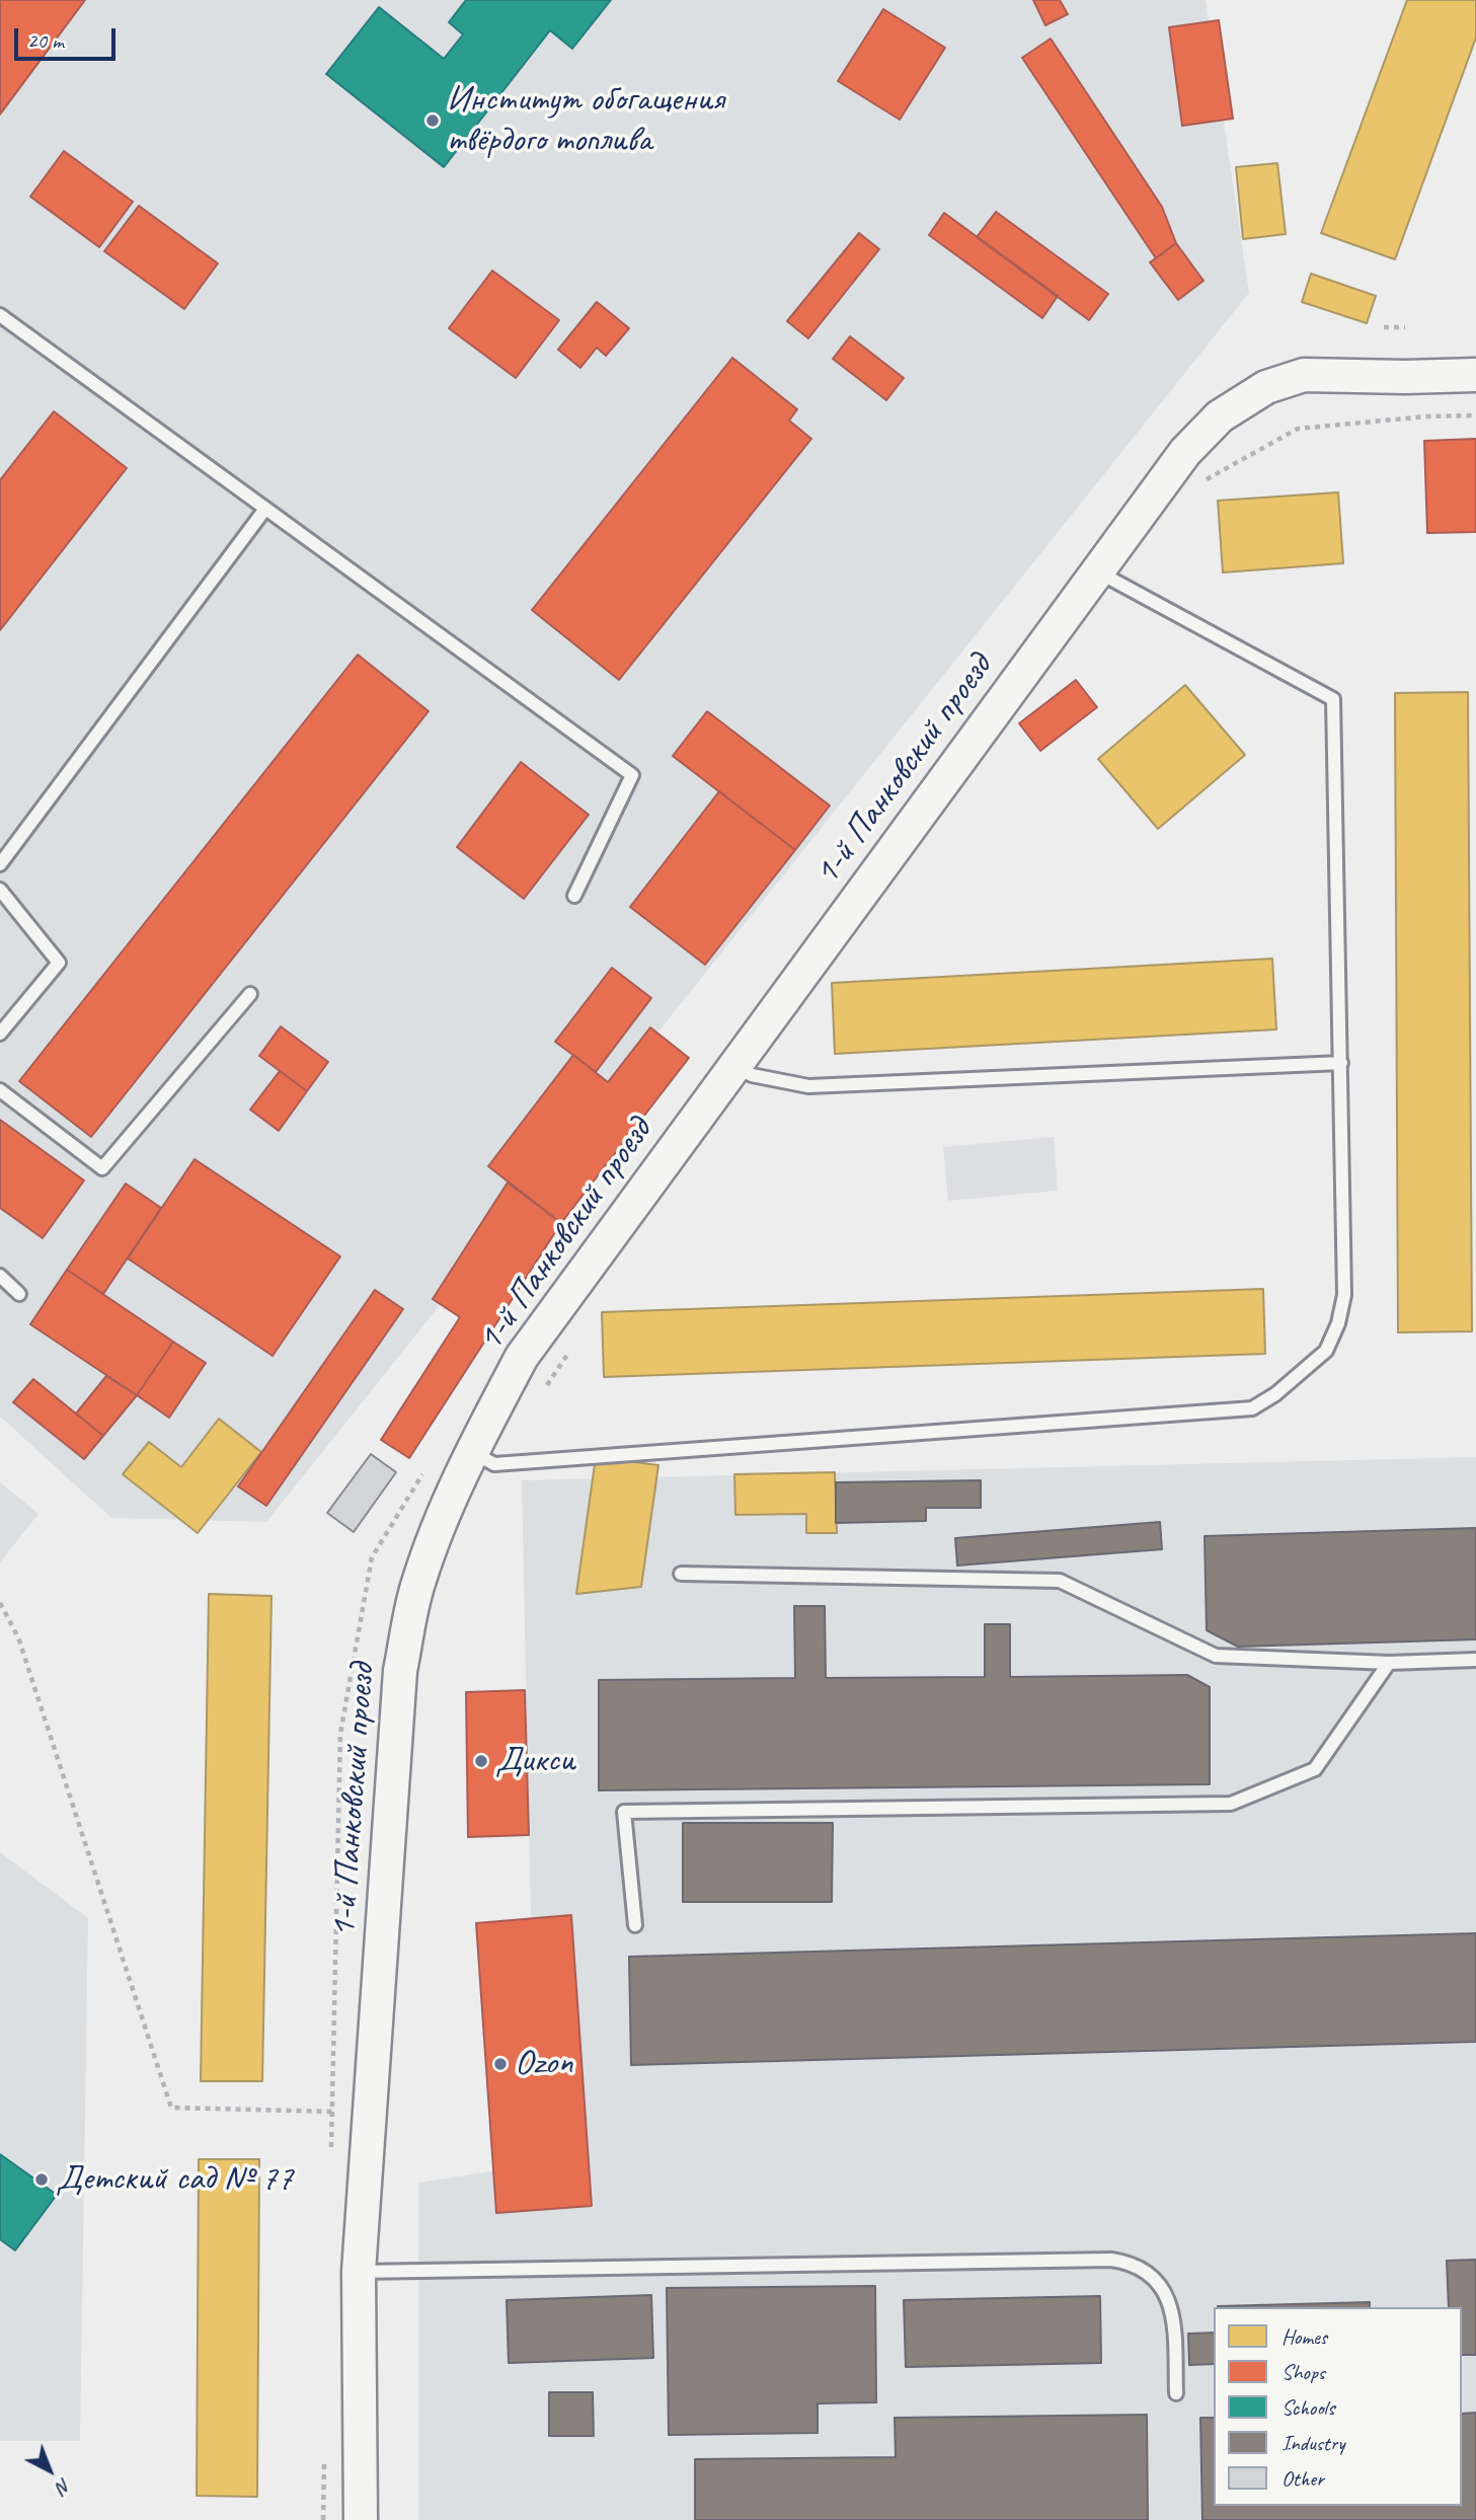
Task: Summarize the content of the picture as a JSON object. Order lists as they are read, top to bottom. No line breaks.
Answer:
{"streets":{"street":["1-й Панковский проезд"]},"places":["Институт обогащения твёрдого топлива","Дикси","Ozon","Детский сад № 77"],"legend":["Homes","Shops","Schools","Industry","Other"],"scale_bar":"20 m","north":"bottom right"}
